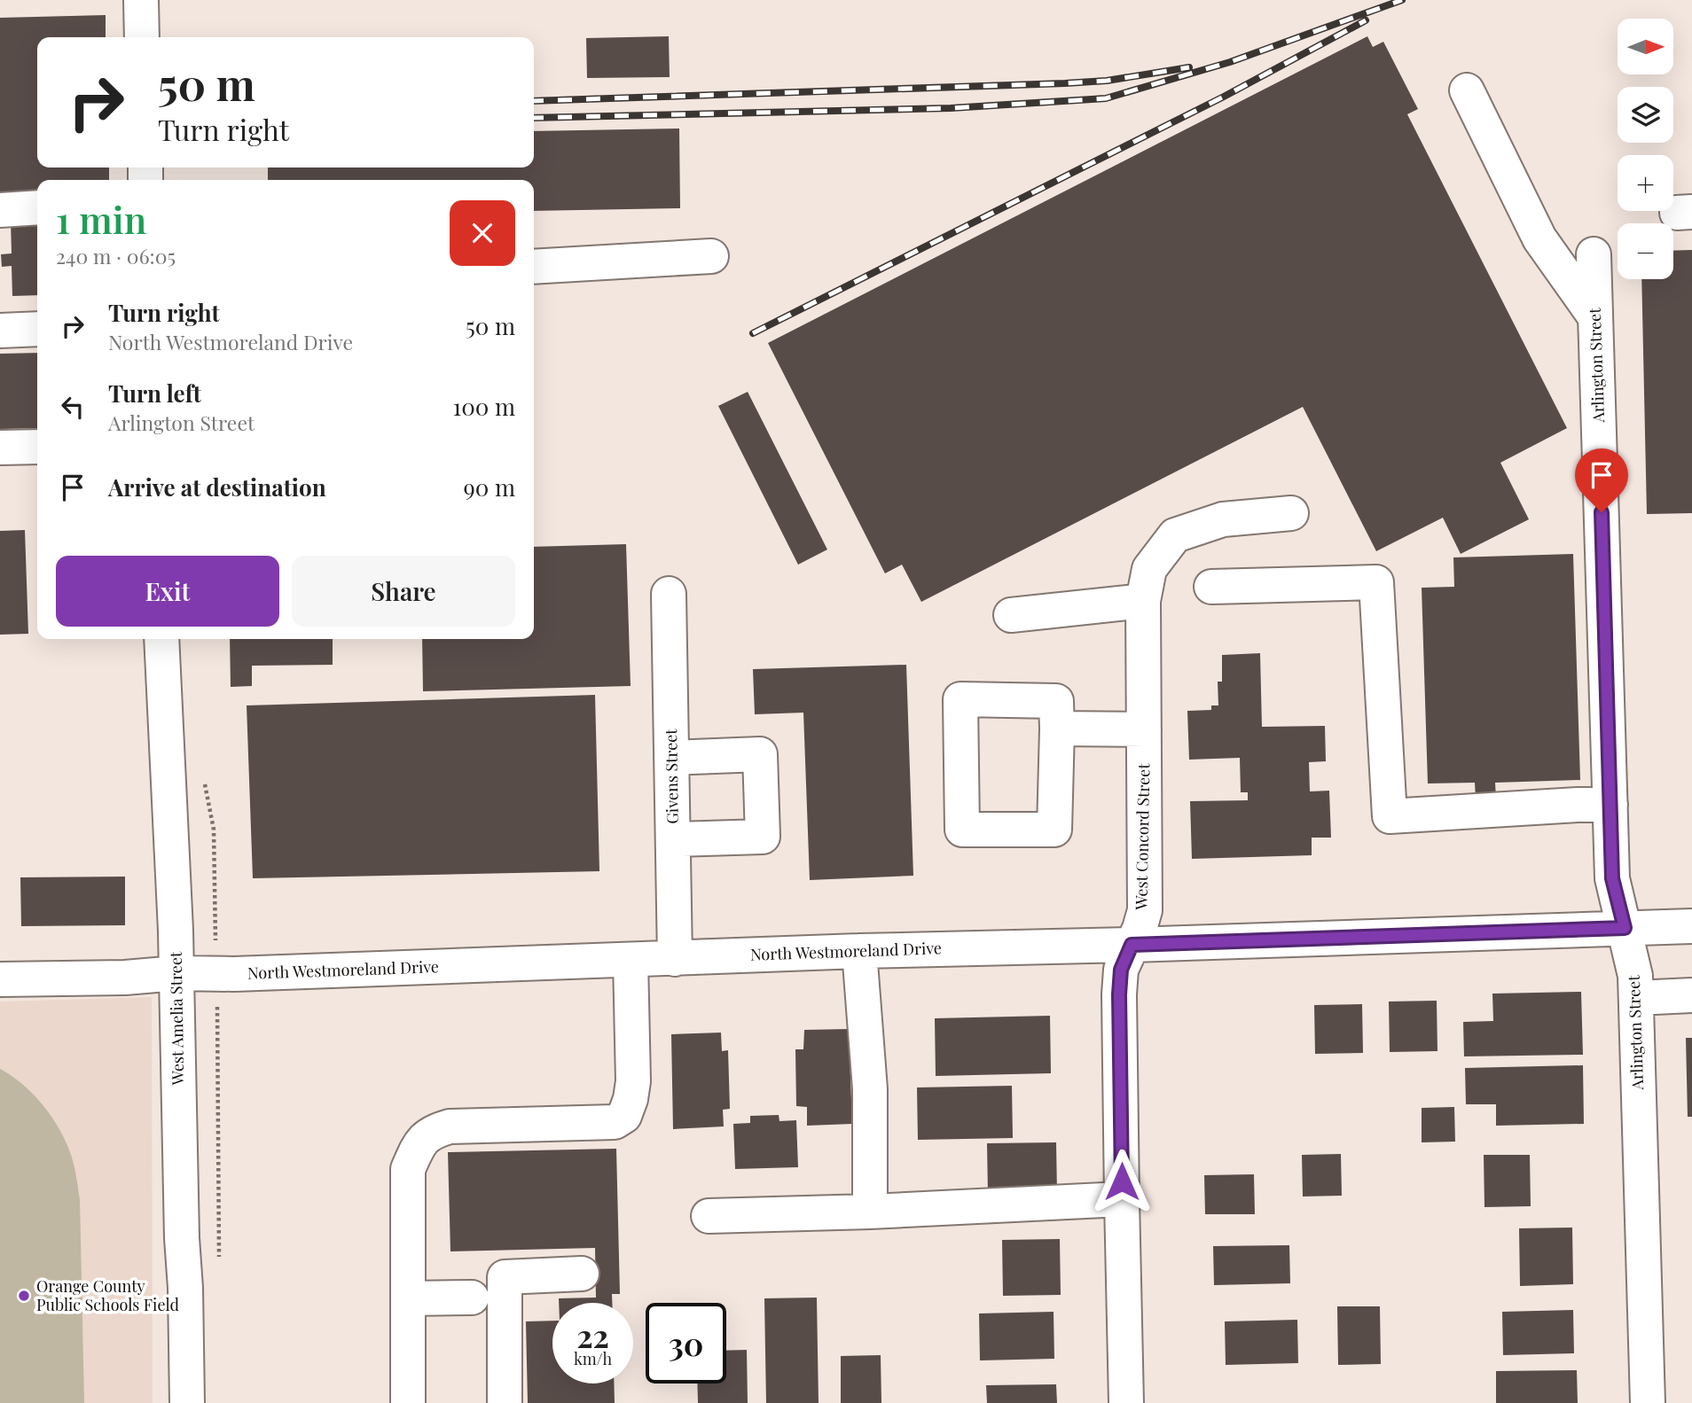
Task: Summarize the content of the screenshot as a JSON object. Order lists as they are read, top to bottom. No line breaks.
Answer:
{"streets":{"street":["Arlington Street","Givens Street","West Concord Street","North Westmoreland Drive","West Amelia Street"]},"crossings":[["Arlington Street","North Westmoreland Drive"],["Givens Street","North Westmoreland Drive"],["West Concord Street","North Westmoreland Drive"],["North Westmoreland Drive","West Amelia Street"]],"places":["Orange County Public Schools Field"],"north":"right","page":{"map_buttons":["+","−"],"turn":["50 m","Turn right"],"heading":["1 min","240 m · 06:05"],"list":[{"name":"Turn right","note":"North Westmoreland Drive","value":"50 m"},{"name":"Turn left","note":"Arlington Street","value":"100 m"},{"name":"Arrive at destination","value":"90 m"}],"buttons":["Exit","Share"],"speed":"22 km/h","limit":"30"}}
